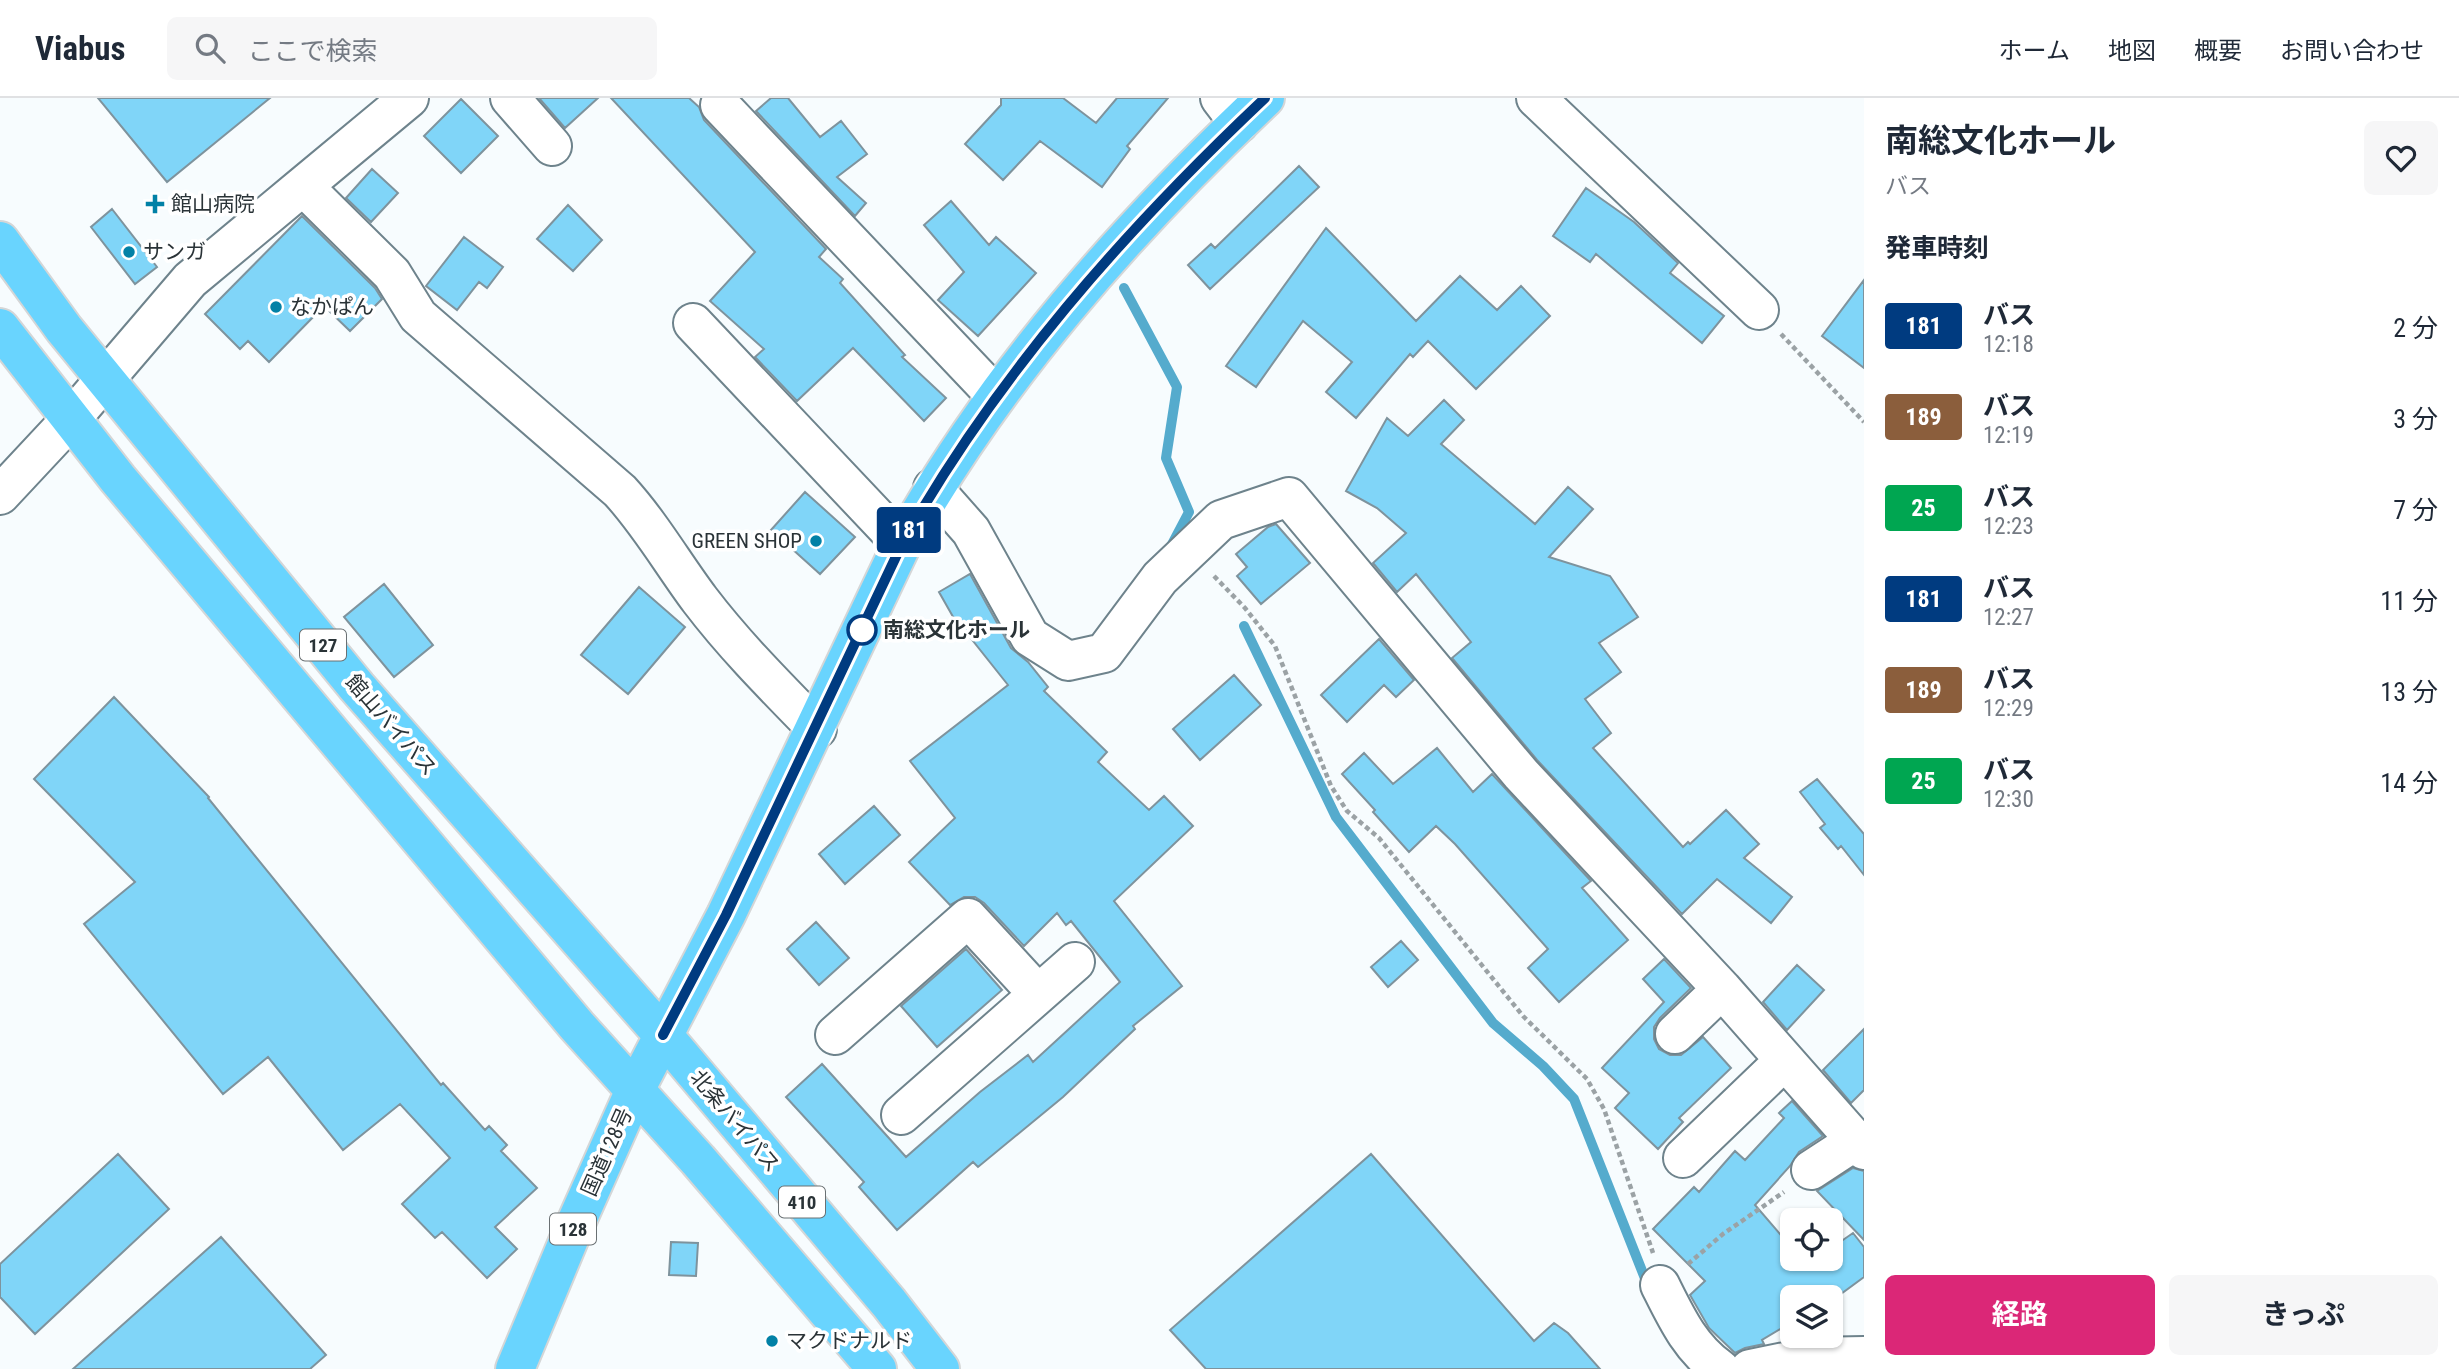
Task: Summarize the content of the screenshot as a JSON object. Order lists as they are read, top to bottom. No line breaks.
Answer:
{"streets":{"highway":["127","館山バイパス","北条バイパス","国道128号","410","128"]},"crossings":[["127","国道128号"],["127","410"],["127","128"],["館山バイパス","北条バイパス"],["館山バイパス","128"],["北条バイパス","128"],["国道128号","410"],["国道128号","128"],["410","128"]],"places":{"health":["館山病院"],"other":["サンガ","なかぱん","GREEN SHOP","南総文化ホール","マクドナルド"]},"lines":["bus line 181"],"page":{"header":"Viabus","search":"ここで検索","nav":["ホーム","地図","概要","お問い合わせ"],"on_map":"181","heading":[["南総文化ホール","バス"],"発車時刻"],"list":[{"mark":"181","name":"バス","note":"12:18","value":"2 分"},{"mark":"189","name":"バス","note":"12:19","value":"3 分"},{"mark":"25","name":"バス","note":"12:23","value":"7 分"},{"mark":"181","name":"バス","note":"12:27","value":"11 分"},{"mark":"189","name":"バス","note":"12:29","value":"13 分"},{"mark":"25","name":"バス","note":"12:30","value":"14 分"}],"buttons":["経路","きっぷ"]}}
